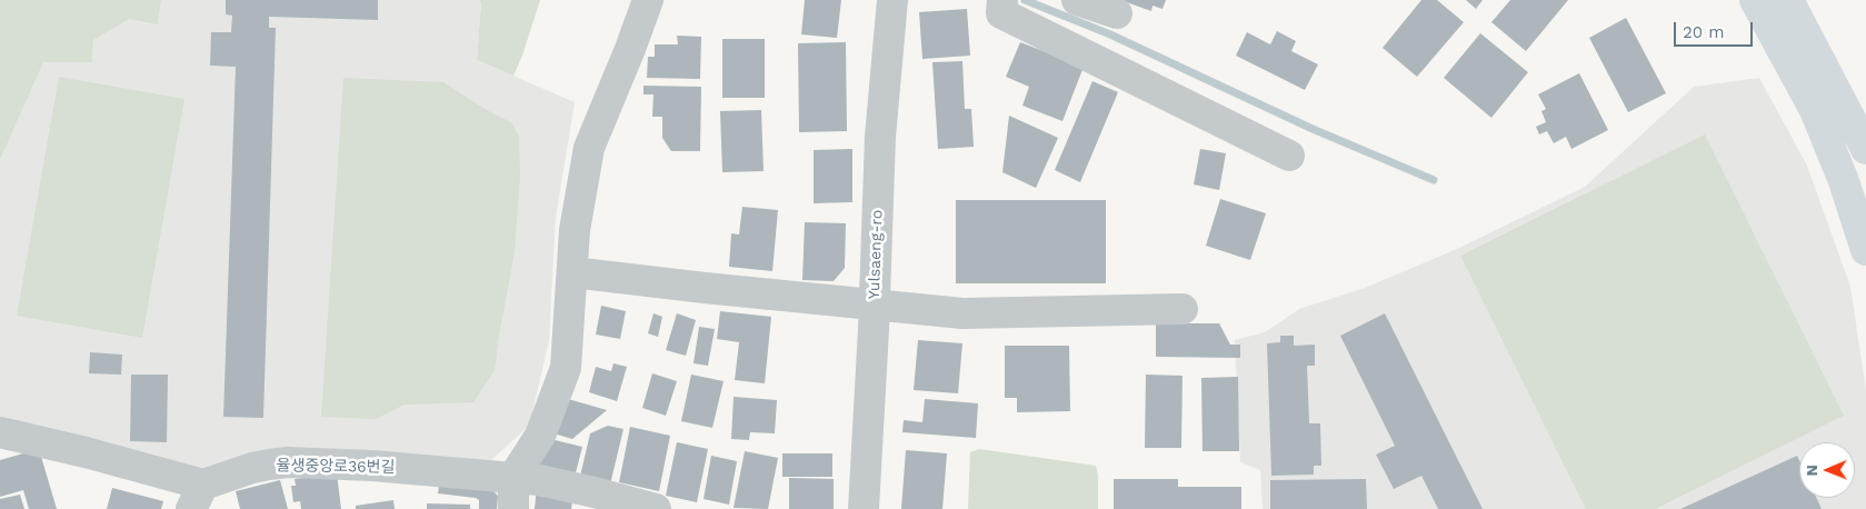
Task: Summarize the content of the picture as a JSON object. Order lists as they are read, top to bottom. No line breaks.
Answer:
{"streets":{"street":["Yulsaeng-ro","율생중앙로36번길"]},"scale_bar":"20 m","north":"left"}
